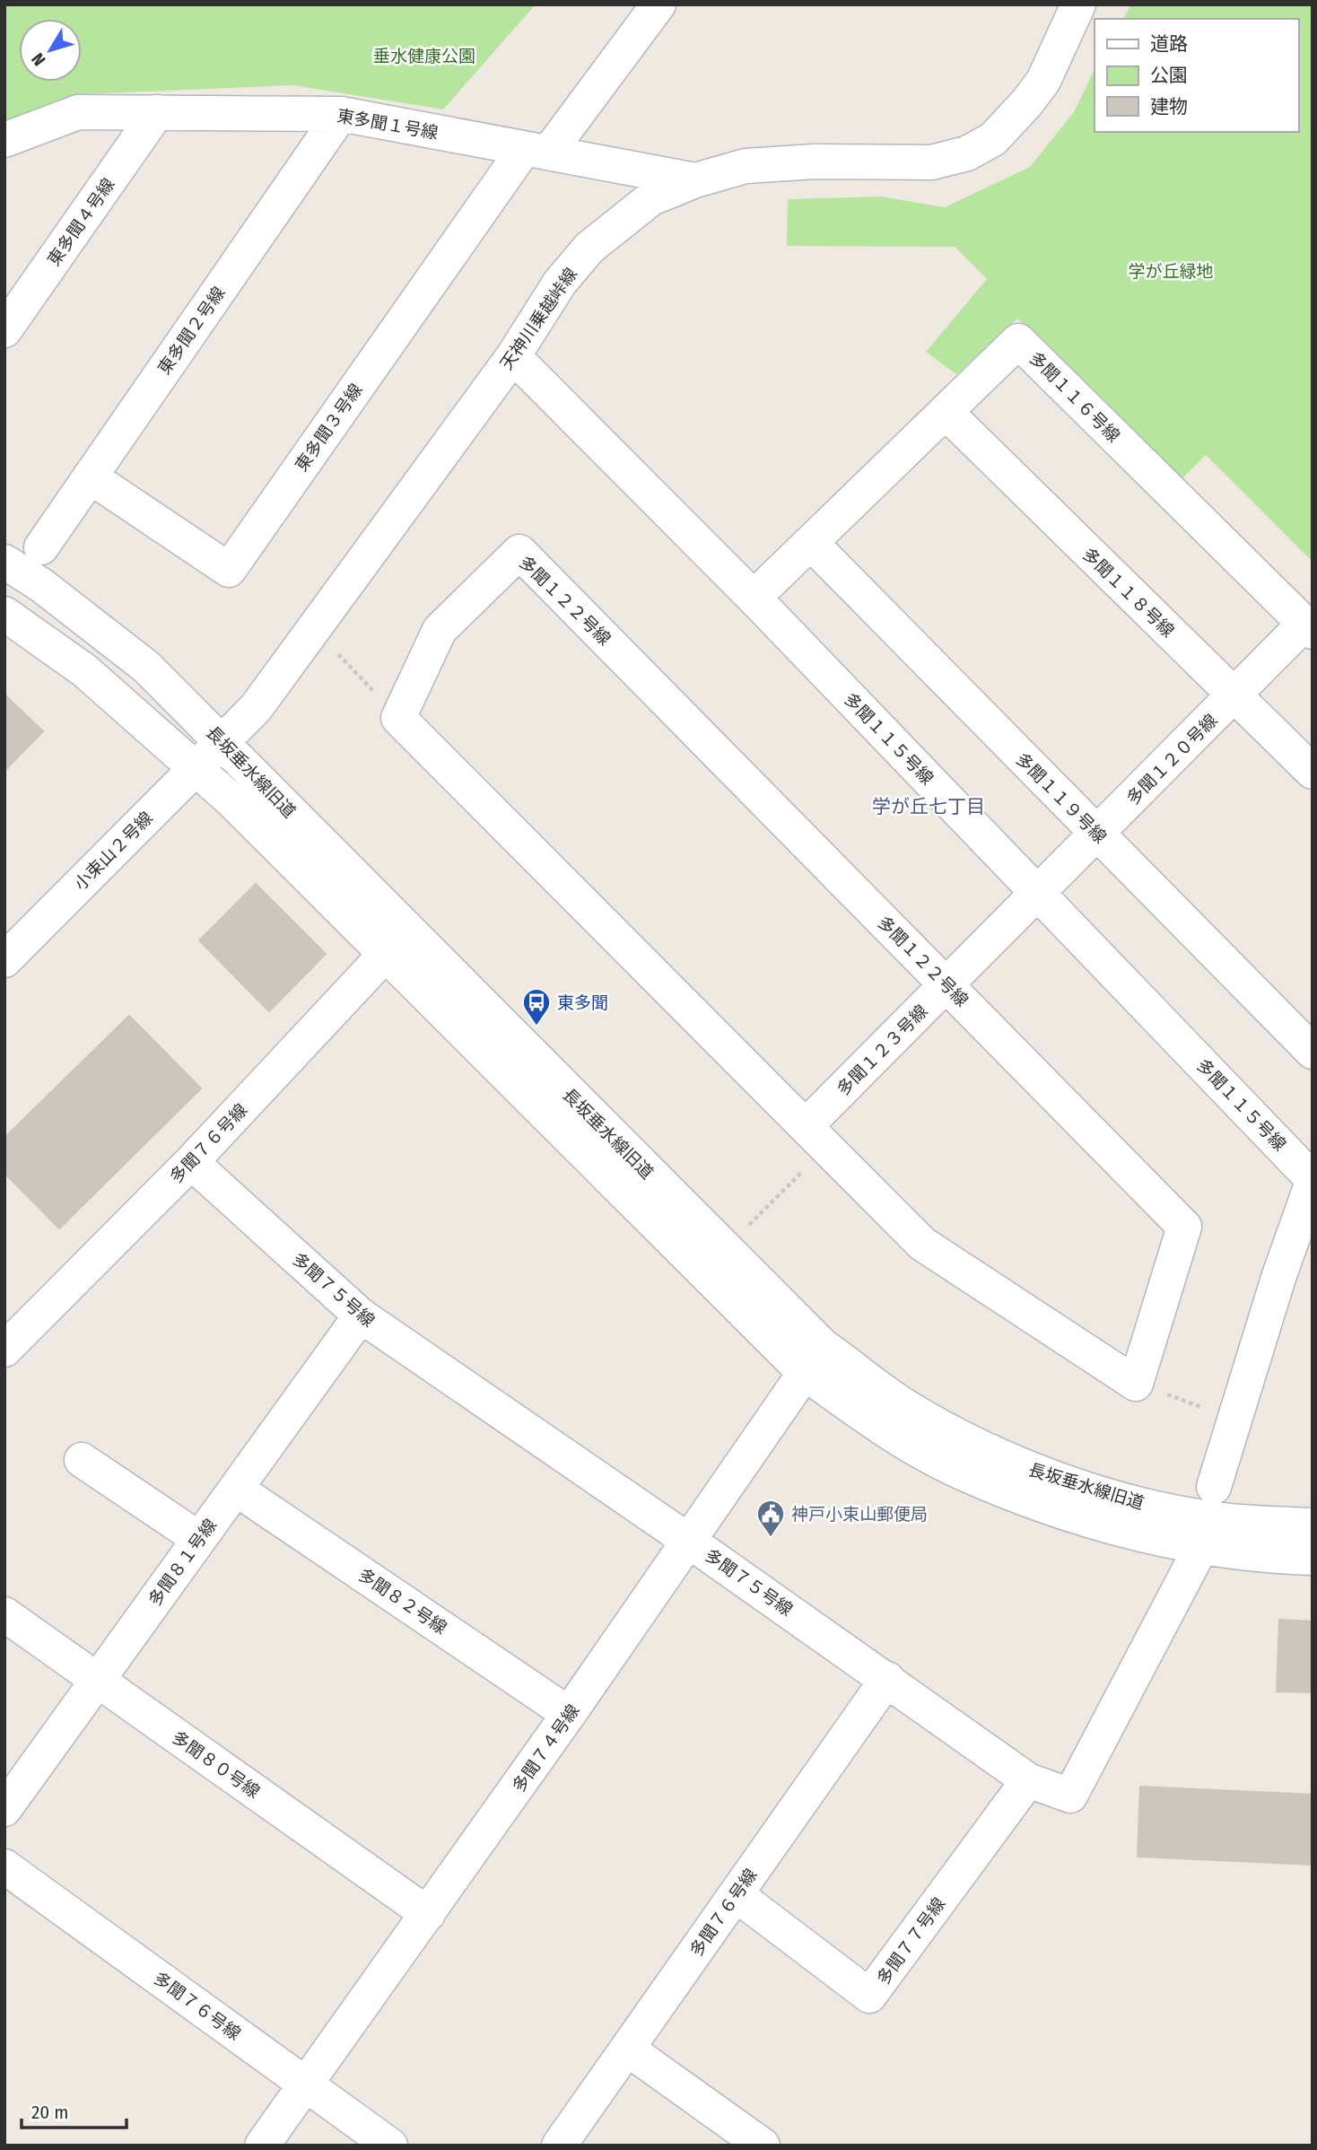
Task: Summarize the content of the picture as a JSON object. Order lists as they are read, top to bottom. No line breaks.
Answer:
{"streets":{"street":["東多聞１号線","東多聞４号線","天神川乗越峠線","東多聞２号線","多聞１１６号線","東多聞３号線","多聞１１８号線","多聞１２２号線","多聞１１５号線","多聞１２０号線","長坂垂水線旧道","多聞１１９号線","小束山２号線","多聞１２３号線","多聞７６号線","多聞７５号線","多聞８１号線","多聞８２号線","多聞７４号線","多聞８０号線","多聞７７号線"]},"crossings":[["東多聞１号線","東多聞４号線"],["東多聞１号線","天神川乗越峠線"],["東多聞１号線","東多聞２号線"],["東多聞１号線","東多聞３号線"],["天神川乗越峠線","多聞１１５号線"],["天神川乗越峠線","長坂垂水線旧道"],["天神川乗越峠線","小束山２号線"],["東多聞２号線","東多聞３号線"],["多聞１１６号線","多聞１１８号線"],["多聞１１６号線","多聞１１５号線"],["多聞１１６号線","多聞１２０号線"],["多聞１１６号線","多聞１１９号線"],["多聞１１８号線","多聞１２０号線"],["多聞１２２号線","多聞１２３号線"],["多聞１１５号線","多聞１２０号線"],["多聞１１５号線","多聞１２３号線"],["多聞１２０号線","多聞１１９号線"],["多聞１２０号線","多聞１２３号線"],["長坂垂水線旧道","小束山２号線"],["長坂垂水線旧道","多聞７６号線"],["長坂垂水線旧道","多聞７５号線"],["長坂垂水線旧道","多聞７４号線"],["多聞７６号線","多聞７５号線"],["多聞７６号線","多聞７４号線"],["多聞７６号線","多聞７７号線"],["多聞７５号線","多聞８１号線"],["多聞７５号線","多聞７４号線"],["多聞７５号線","多聞７７号線"],["多聞８１号線","多聞８２号線"],["多聞８１号線","多聞８０号線"],["多聞８２号線","多聞７４号線"],["多聞７４号線","多聞８０号線"]],"districts":["学が丘七丁目"],"parks":["垂水健康公園","学が丘緑地"],"places":{"bus stop":["東多聞"],"public building":["神戸小束山郵便局"]},"legend":["道路","公園","建物"],"scale_bar":"20 m","north":"bottom left"}
